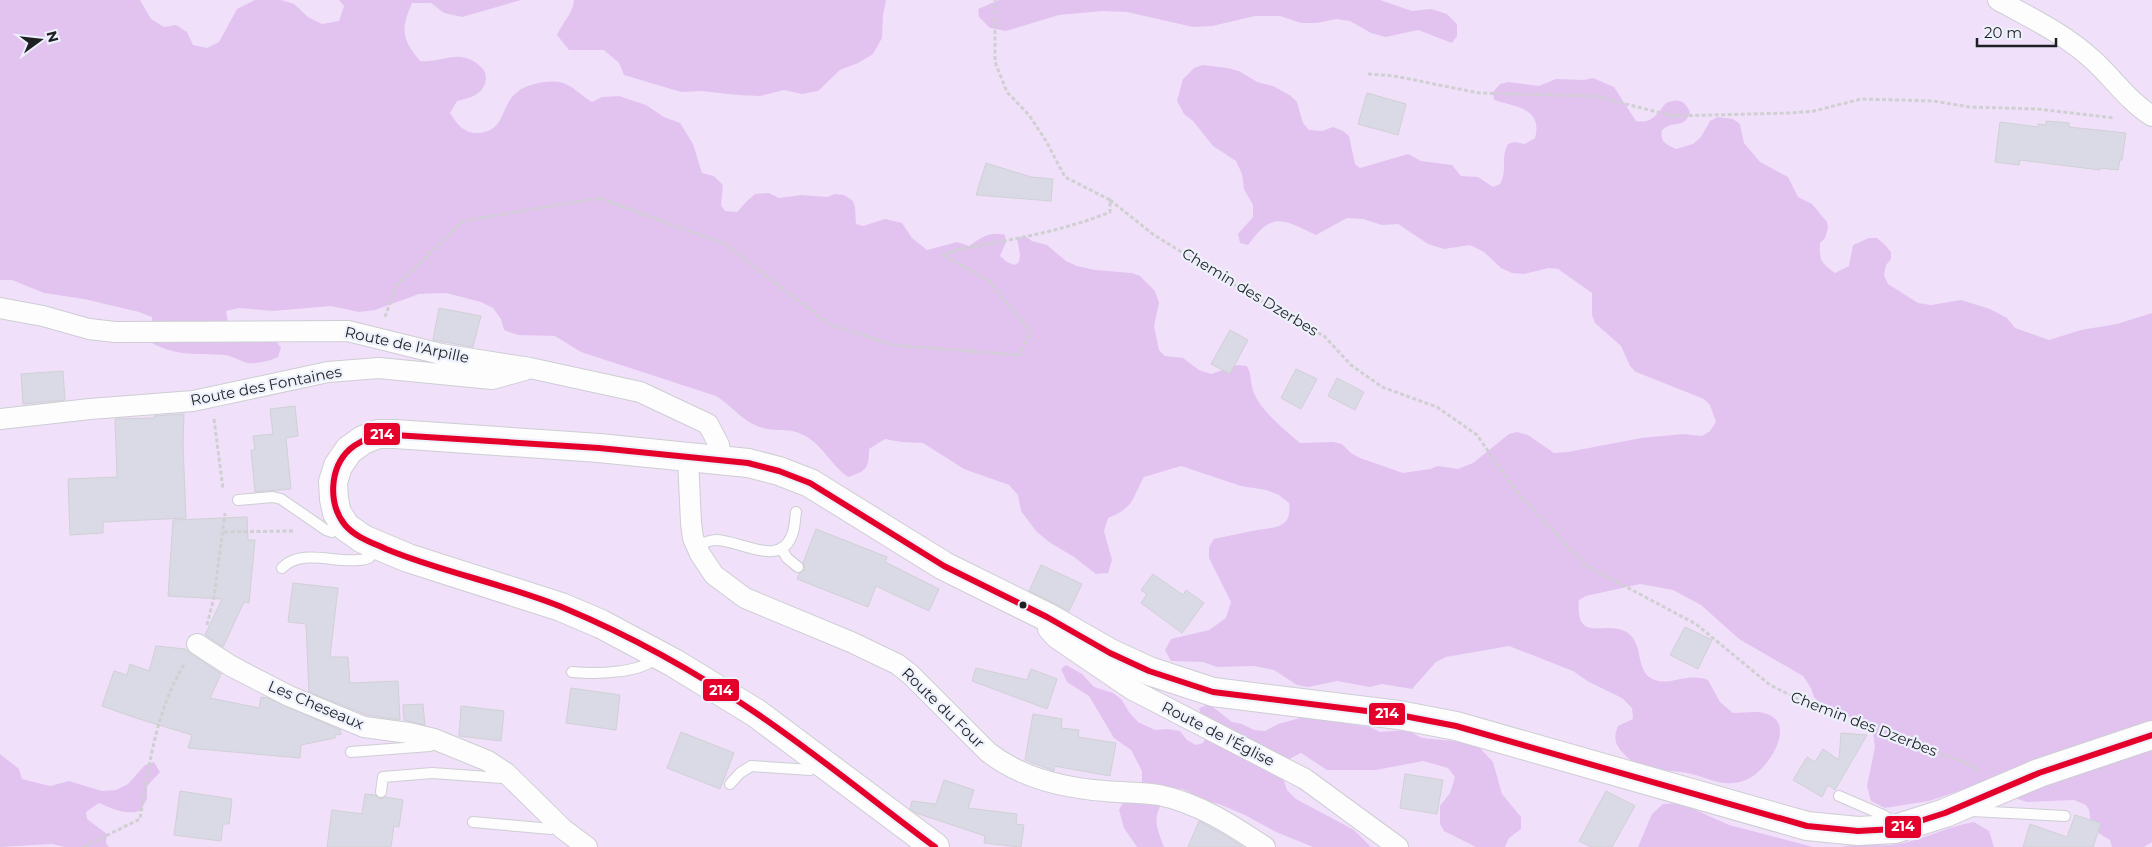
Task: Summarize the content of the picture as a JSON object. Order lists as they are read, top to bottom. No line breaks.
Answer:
{"streets":{"street":["Route de l'Arpille","Route des Fontaines","Les Cheseaux","Route du Four","Route de l'Église"],"path":["Chemin des Dzerbes"]},"crossings":[["Route de l'Arpille","Route des Fontaines"]],"lines":["transit line 214"],"scale_bar":"20 m","north":"right"}
